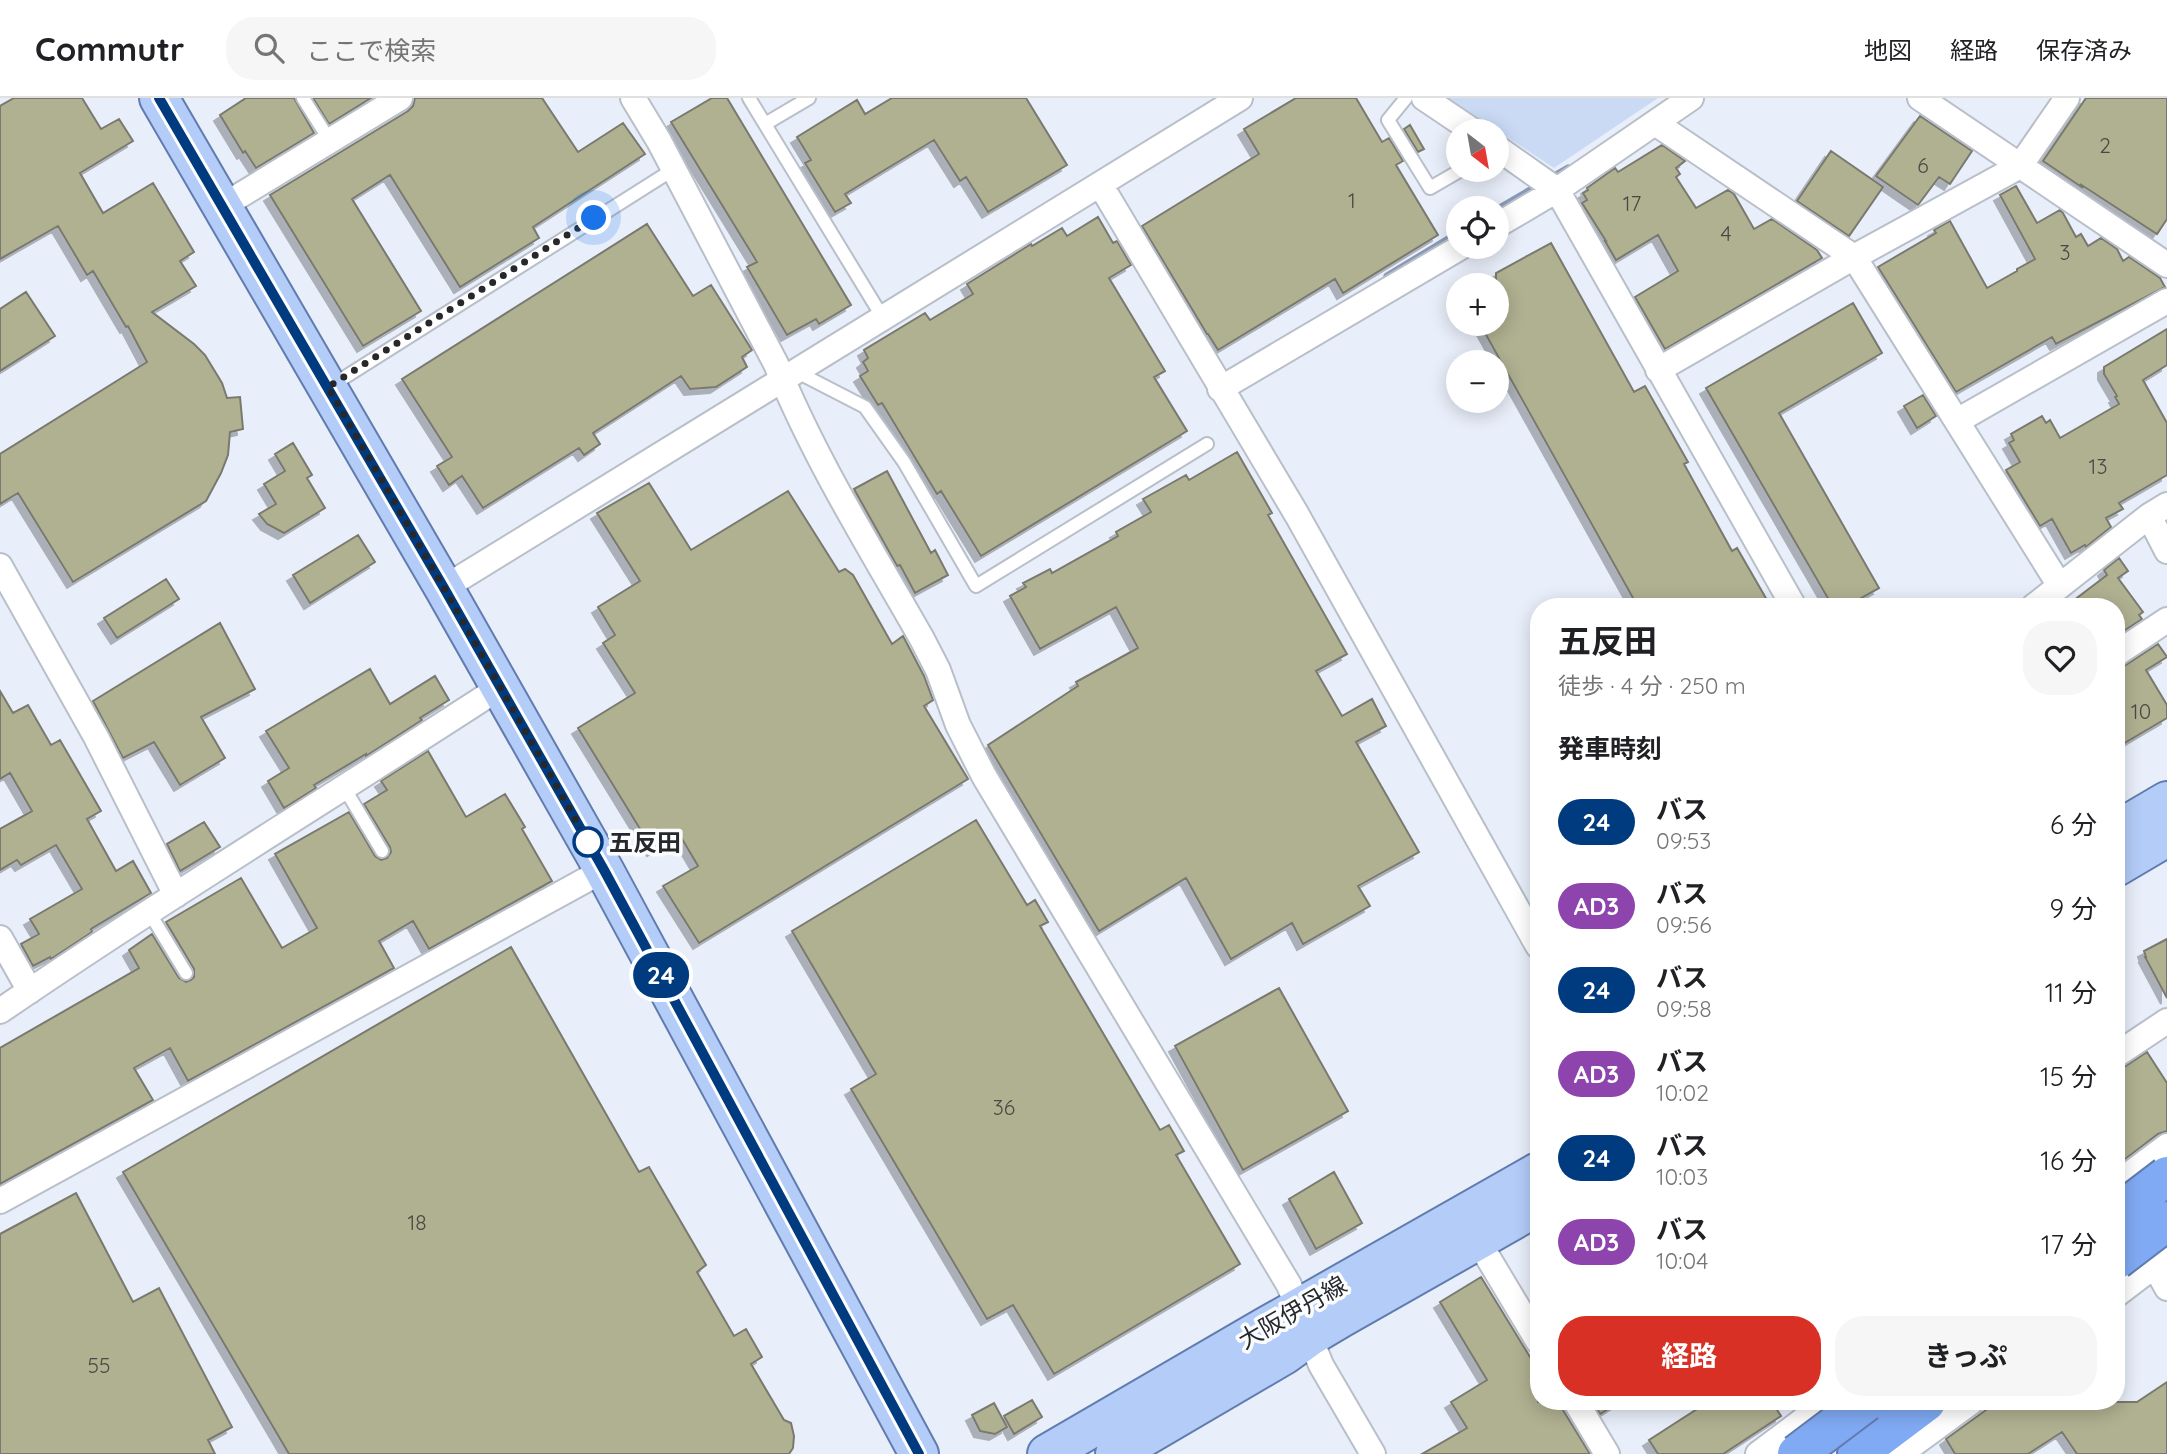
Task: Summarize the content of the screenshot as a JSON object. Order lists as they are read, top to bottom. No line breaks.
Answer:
{"streets":{"main road":["大阪伊丹線"]},"places":["五反田"],"lines":["bus line 24"],"house_numbers":["2","6","1","17","4","3","13","10","36","18","55"],"north":"bottom right","page":{"header":"Commutr","search":"ここで検索","nav":["地図","経路","保存済み"],"on_map":"24","map_buttons":["+","−"],"heading":[["五反田","徒歩 · 4 分 · 250 m"],"発車時刻"],"list":[{"mark":"24","name":"バス","note":"09:53","value":"6 分"},{"mark":"AD3","name":"バス","note":"09:56","value":"9 分"},{"mark":"24","name":"バス","note":"09:58","value":"11 分"},{"mark":"AD3","name":"バス","note":"10:02","value":"15 分"},{"mark":"24","name":"バス","note":"10:03","value":"16 分"},{"mark":"AD3","name":"バス","note":"10:04","value":"17 分"}],"buttons":["経路","きっぷ"]}}
